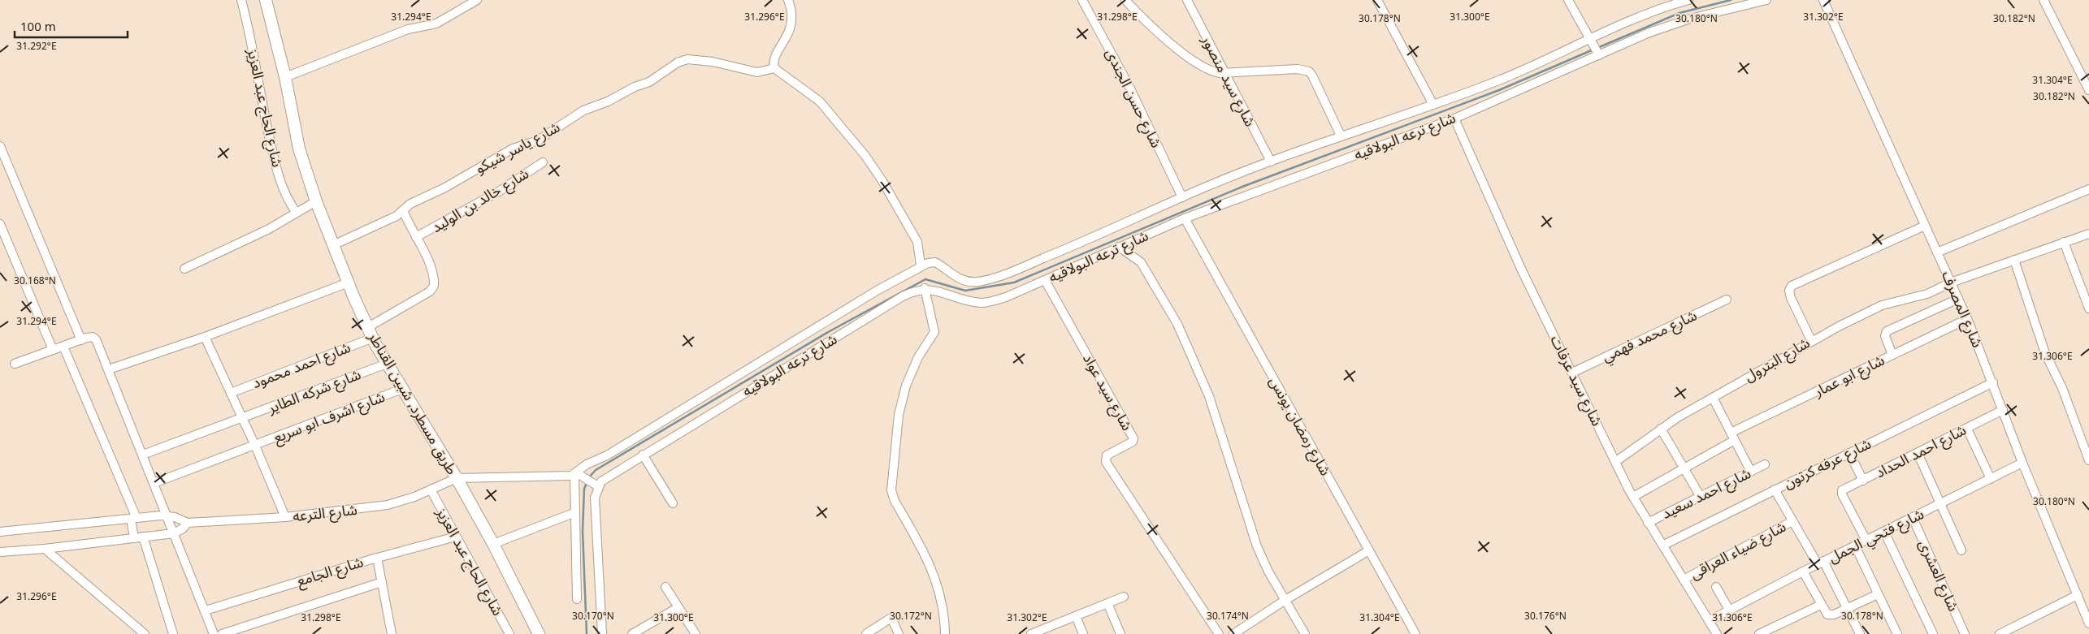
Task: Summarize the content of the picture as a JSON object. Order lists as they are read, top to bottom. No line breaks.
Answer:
{"streets":{"main road":["طريق مسطرد, شبين القناطر"],"street":["شارع سيد منصور","شارع حسن الجندى","شارع الحاج عبد العزيز","شارع ترعه البولاقيه","شارع ياسر شيكو","شارع خالد بن الوليد","شارع المصرف","شارع محمد فهمي","شارع البترول","شارع احمد محمود","شارع ابو عمار","شارع سيد عرفات","شارع شركه الطاير","شارع سيد عواد","شارع اشرف ابو سريع","شارع رمضان يونس","شارع احمد الحداد","شارع عرفه كرتون","شارع احمد سعيد","شارع الترعه","شارع فتحي الجمل","شارع ضياء العراقى","شارع الجامع","شارع العشرى"]},"crossings":[["شارع سيد منصور","شارع ترعه البولاقيه"],["شارع حسن الجندى","شارع ترعه البولاقيه"],["شارع الحاج عبد العزيز","شارع الترعه"],["شارع الحاج عبد العزيز","شارع الجامع"],["شارع ترعه البولاقيه","شارع سيد عرفات"],["شارع ترعه البولاقيه","شارع سيد عواد"],["شارع ترعه البولاقيه","شارع رمضان يونس"],["شارع ياسر شيكو","طريق مسطرد, شبين القناطر"],["شارع المصرف","شارع البترول"],["شارع المصرف","شارع ابو عمار"],["شارع المصرف","شارع احمد الحداد"],["شارع المصرف","شارع عرفه كرتون"],["شارع المصرف","شارع فتحي الجمل"],["شارع محمد فهمي","شارع سيد عرفات"],["شارع البترول","شارع سيد عرفات"],["شارع احمد محمود","طريق مسطرد, شبين القناطر"],["شارع ابو عمار","شارع سيد عرفات"],["شارع سيد عرفات","شارع عرفه كرتون"],["شارع سيد عرفات","شارع احمد سعيد"],["شارع سيد عرفات","شارع فتحي الجمل"],["شارع سيد عرفات","شارع ضياء العراقى"],["شارع شركه الطاير","طريق مسطرد, شبين القناطر"],["طريق مسطرد, شبين القناطر","شارع اشرف ابو سريع"],["طريق مسطرد, شبين القناطر","شارع الترعه"],["شارع احمد الحداد","شارع فتحي الجمل"],["شارع فتحي الجمل","شارع العشرى"]],"scale_bar":"100 m","coordinates":["31.294°E","31.296°E","31.298°E","31.300°E","31.302°E","30.178°N","30.180°N","30.182°N","31.292°E","31.304°E","30.168°N","31.306°E","30.170°N","30.172°N","30.174°N","30.176°N"]}
